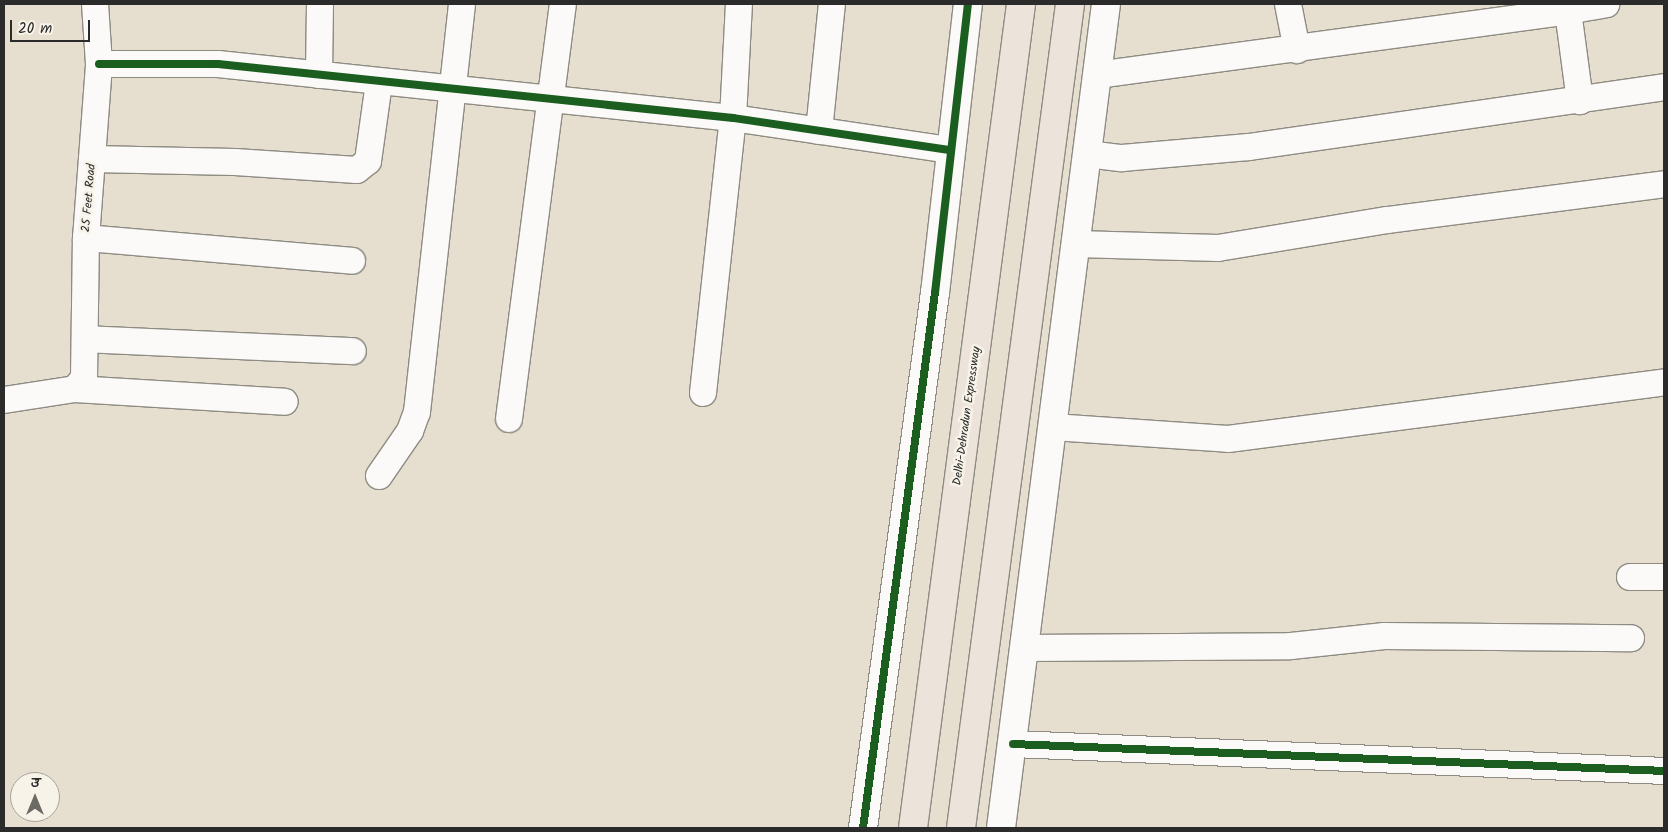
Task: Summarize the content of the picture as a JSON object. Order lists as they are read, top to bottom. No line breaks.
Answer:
{"streets":{"highway":["Delhi-Dehradun Expressway"],"street":["25 Feet Road"]},"scale_bar":"20 m","north":"top"}
